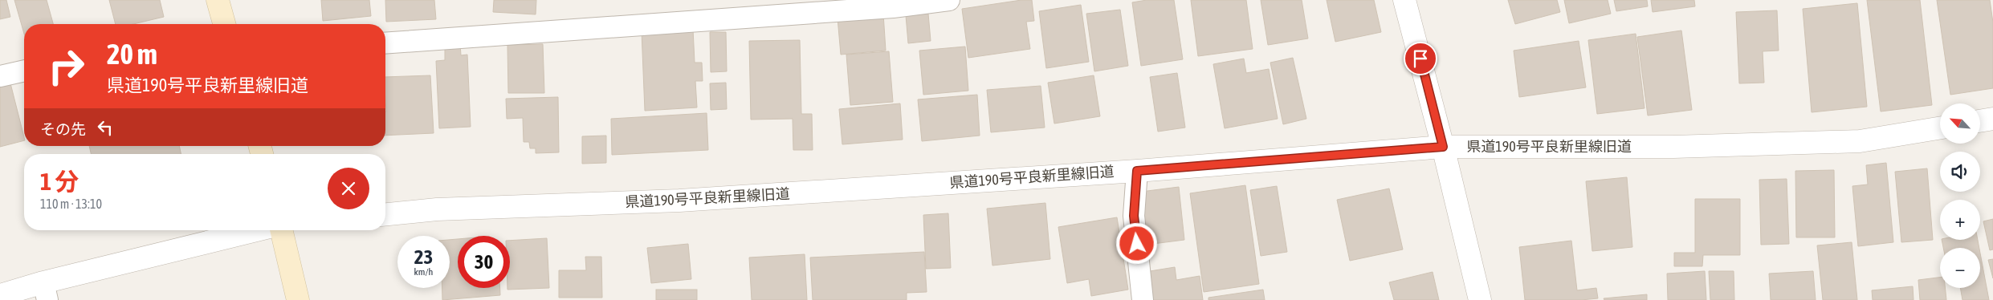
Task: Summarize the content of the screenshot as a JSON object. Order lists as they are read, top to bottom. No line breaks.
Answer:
{"streets":{"street":["県道190号平良新里線旧道"]},"north":"top left","page":{"turn":["20 m","県道190号平良新里線旧道"],"map_buttons":["+","−"],"then":"その先","heading":["1 分","110 m · 13:10"],"speed":"23 km/h","limit":"30"}}
